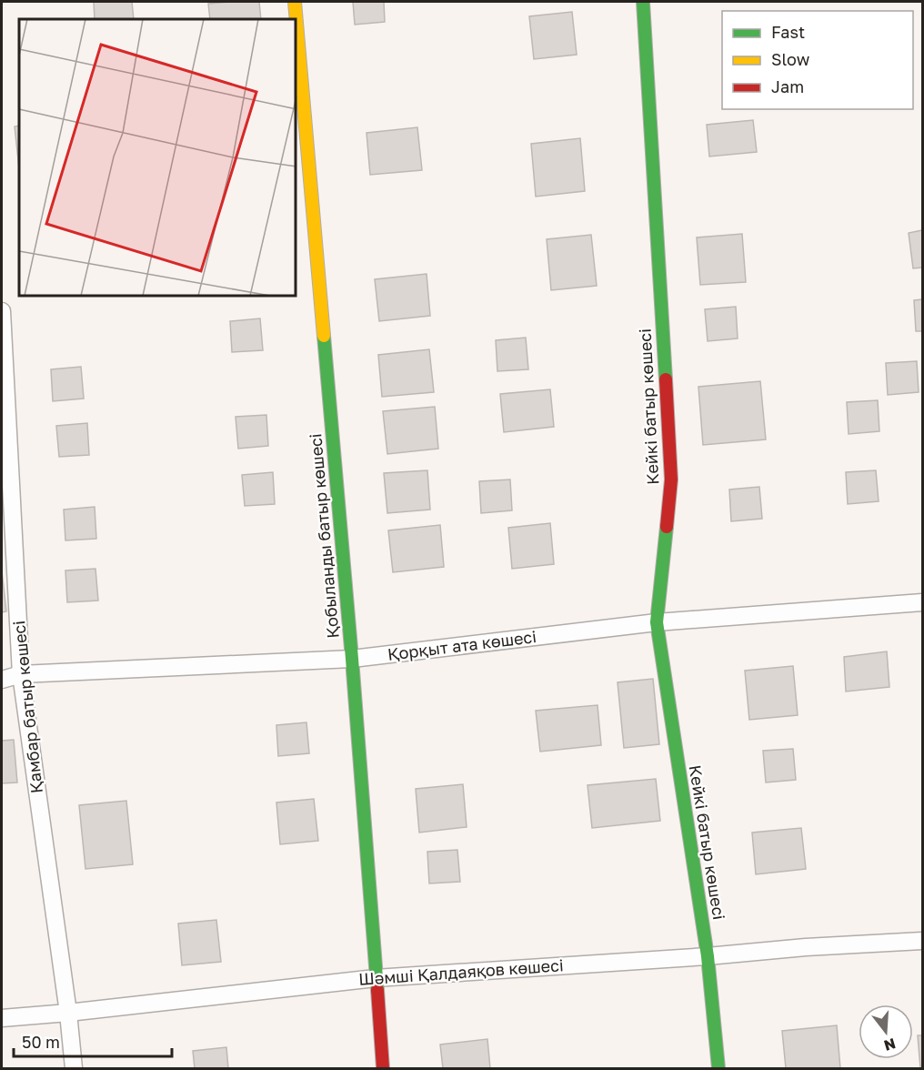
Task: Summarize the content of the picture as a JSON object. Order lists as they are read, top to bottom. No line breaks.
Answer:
{"streets":{"street":["Кейкі батыр көшесі","Қобыланды батыр көшесі","Қорқыт ата көшесі","Қамбар батыр көшесі","Шәмші Қалдаяқов көшесі"]},"crossings":[["Кейкі батыр көшесі","Қорқыт ата көшесі"],["Кейкі батыр көшесі","Шәмші Қалдаяқов көшесі"],["Қобыланды батыр көшесі","Қорқыт ата көшесі"],["Қобыланды батыр көшесі","Шәмші Қалдаяқов көшесі"],["Қорқыт ата көшесі","Қамбар батыр көшесі"],["Қамбар батыр көшесі","Шәмші Қалдаяқов көшесі"]],"legend":["Fast","Slow","Jam"],"scale_bar":"50 m","north":"bottom"}
